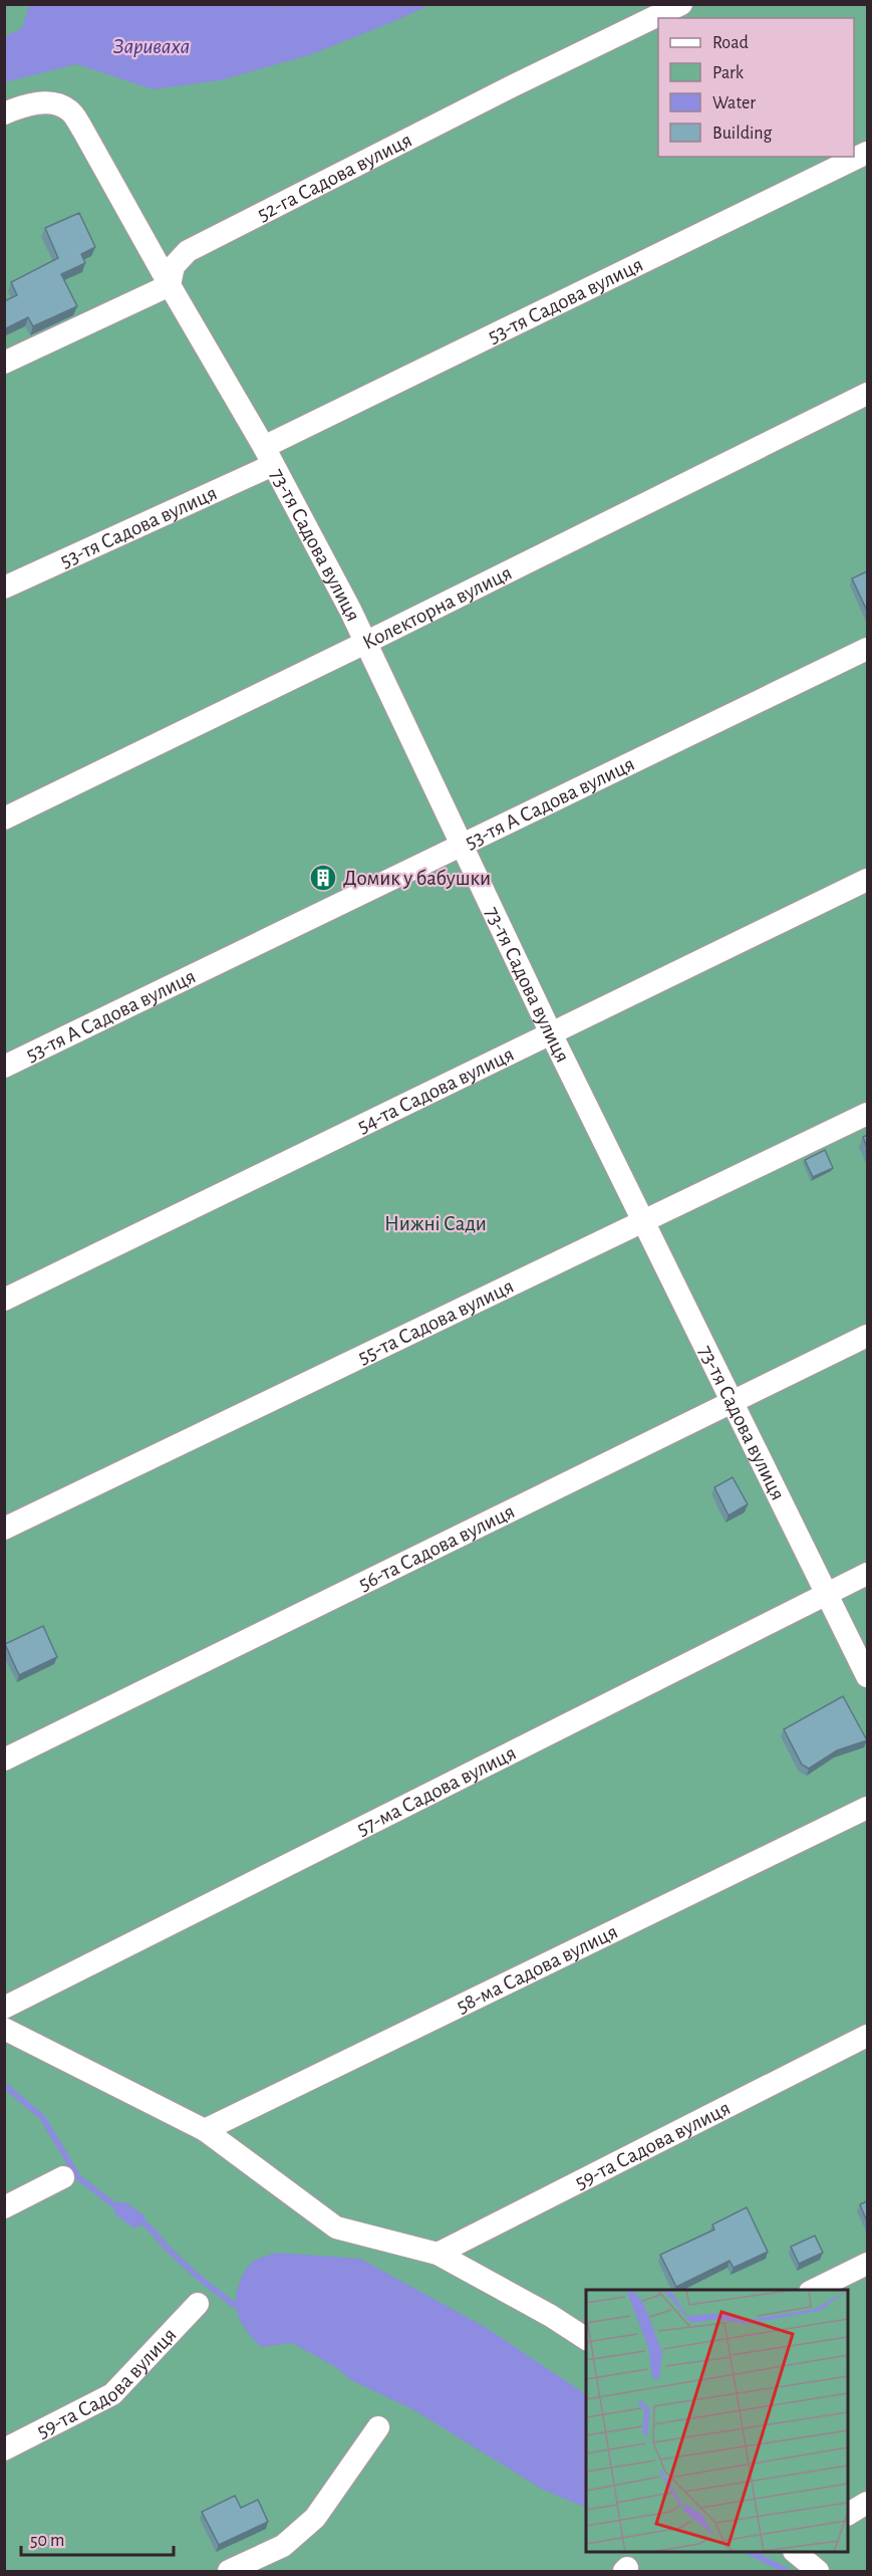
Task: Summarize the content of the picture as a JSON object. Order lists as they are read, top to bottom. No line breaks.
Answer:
{"streets":{"street":["52-га Садова вулиця","53-тя Садова вулиця","73-тя Садова вулиця","Колекторна вулиця","53-тя А Садова вулиця","54-та Садова вулиця","55-та Садова вулиця","56-та Садова вулиця","57-ма Садова вулиця","58-ма Садова вулиця","59-та Садова вулиця"]},"crossings":[["52-га Садова вулиця","73-тя Садова вулиця"],["53-тя Садова вулиця","73-тя Садова вулиця"],["73-тя Садова вулиця","Колекторна вулиця"],["73-тя Садова вулиця","53-тя А Садова вулиця"],["73-тя Садова вулиця","54-та Садова вулиця"],["73-тя Садова вулиця","55-та Садова вулиця"],["73-тя Садова вулиця","56-та Садова вулиця"],["73-тя Садова вулиця","57-ма Садова вулиця"]],"water":["Зариваха"],"parks":["Нижні Сади"],"places":{"building":["Домик у бабушки"]},"legend":["Road","Park","Water","Building"],"scale_bar":"50 m"}
